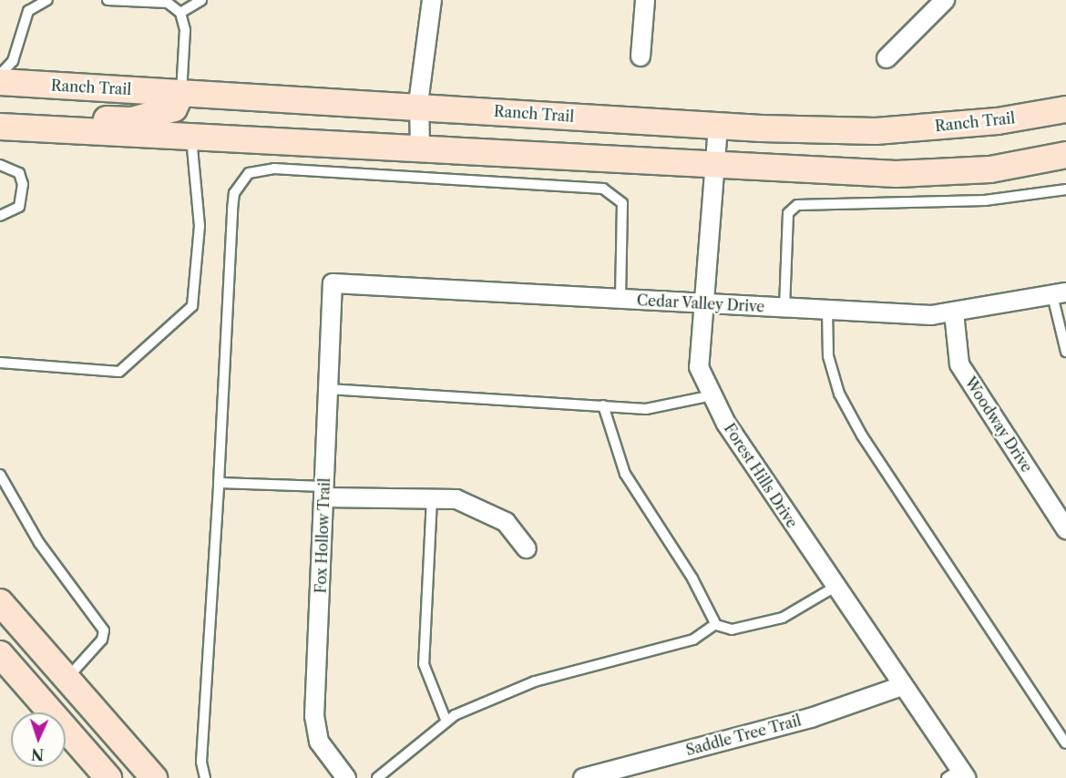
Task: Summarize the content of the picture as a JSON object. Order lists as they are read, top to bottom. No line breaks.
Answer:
{"streets":{"main road":["Ranch Trail"],"street":["Cedar Valley Drive","Woodway Drive","Forest Hills Drive","Fox Hollow Trail","Saddle Tree Trail"]},"crossings":[["Ranch Trail","Forest Hills Drive"],["Cedar Valley Drive","Woodway Drive"],["Cedar Valley Drive","Forest Hills Drive"],["Cedar Valley Drive","Fox Hollow Trail"],["Forest Hills Drive","Saddle Tree Trail"]],"north":"bottom"}
